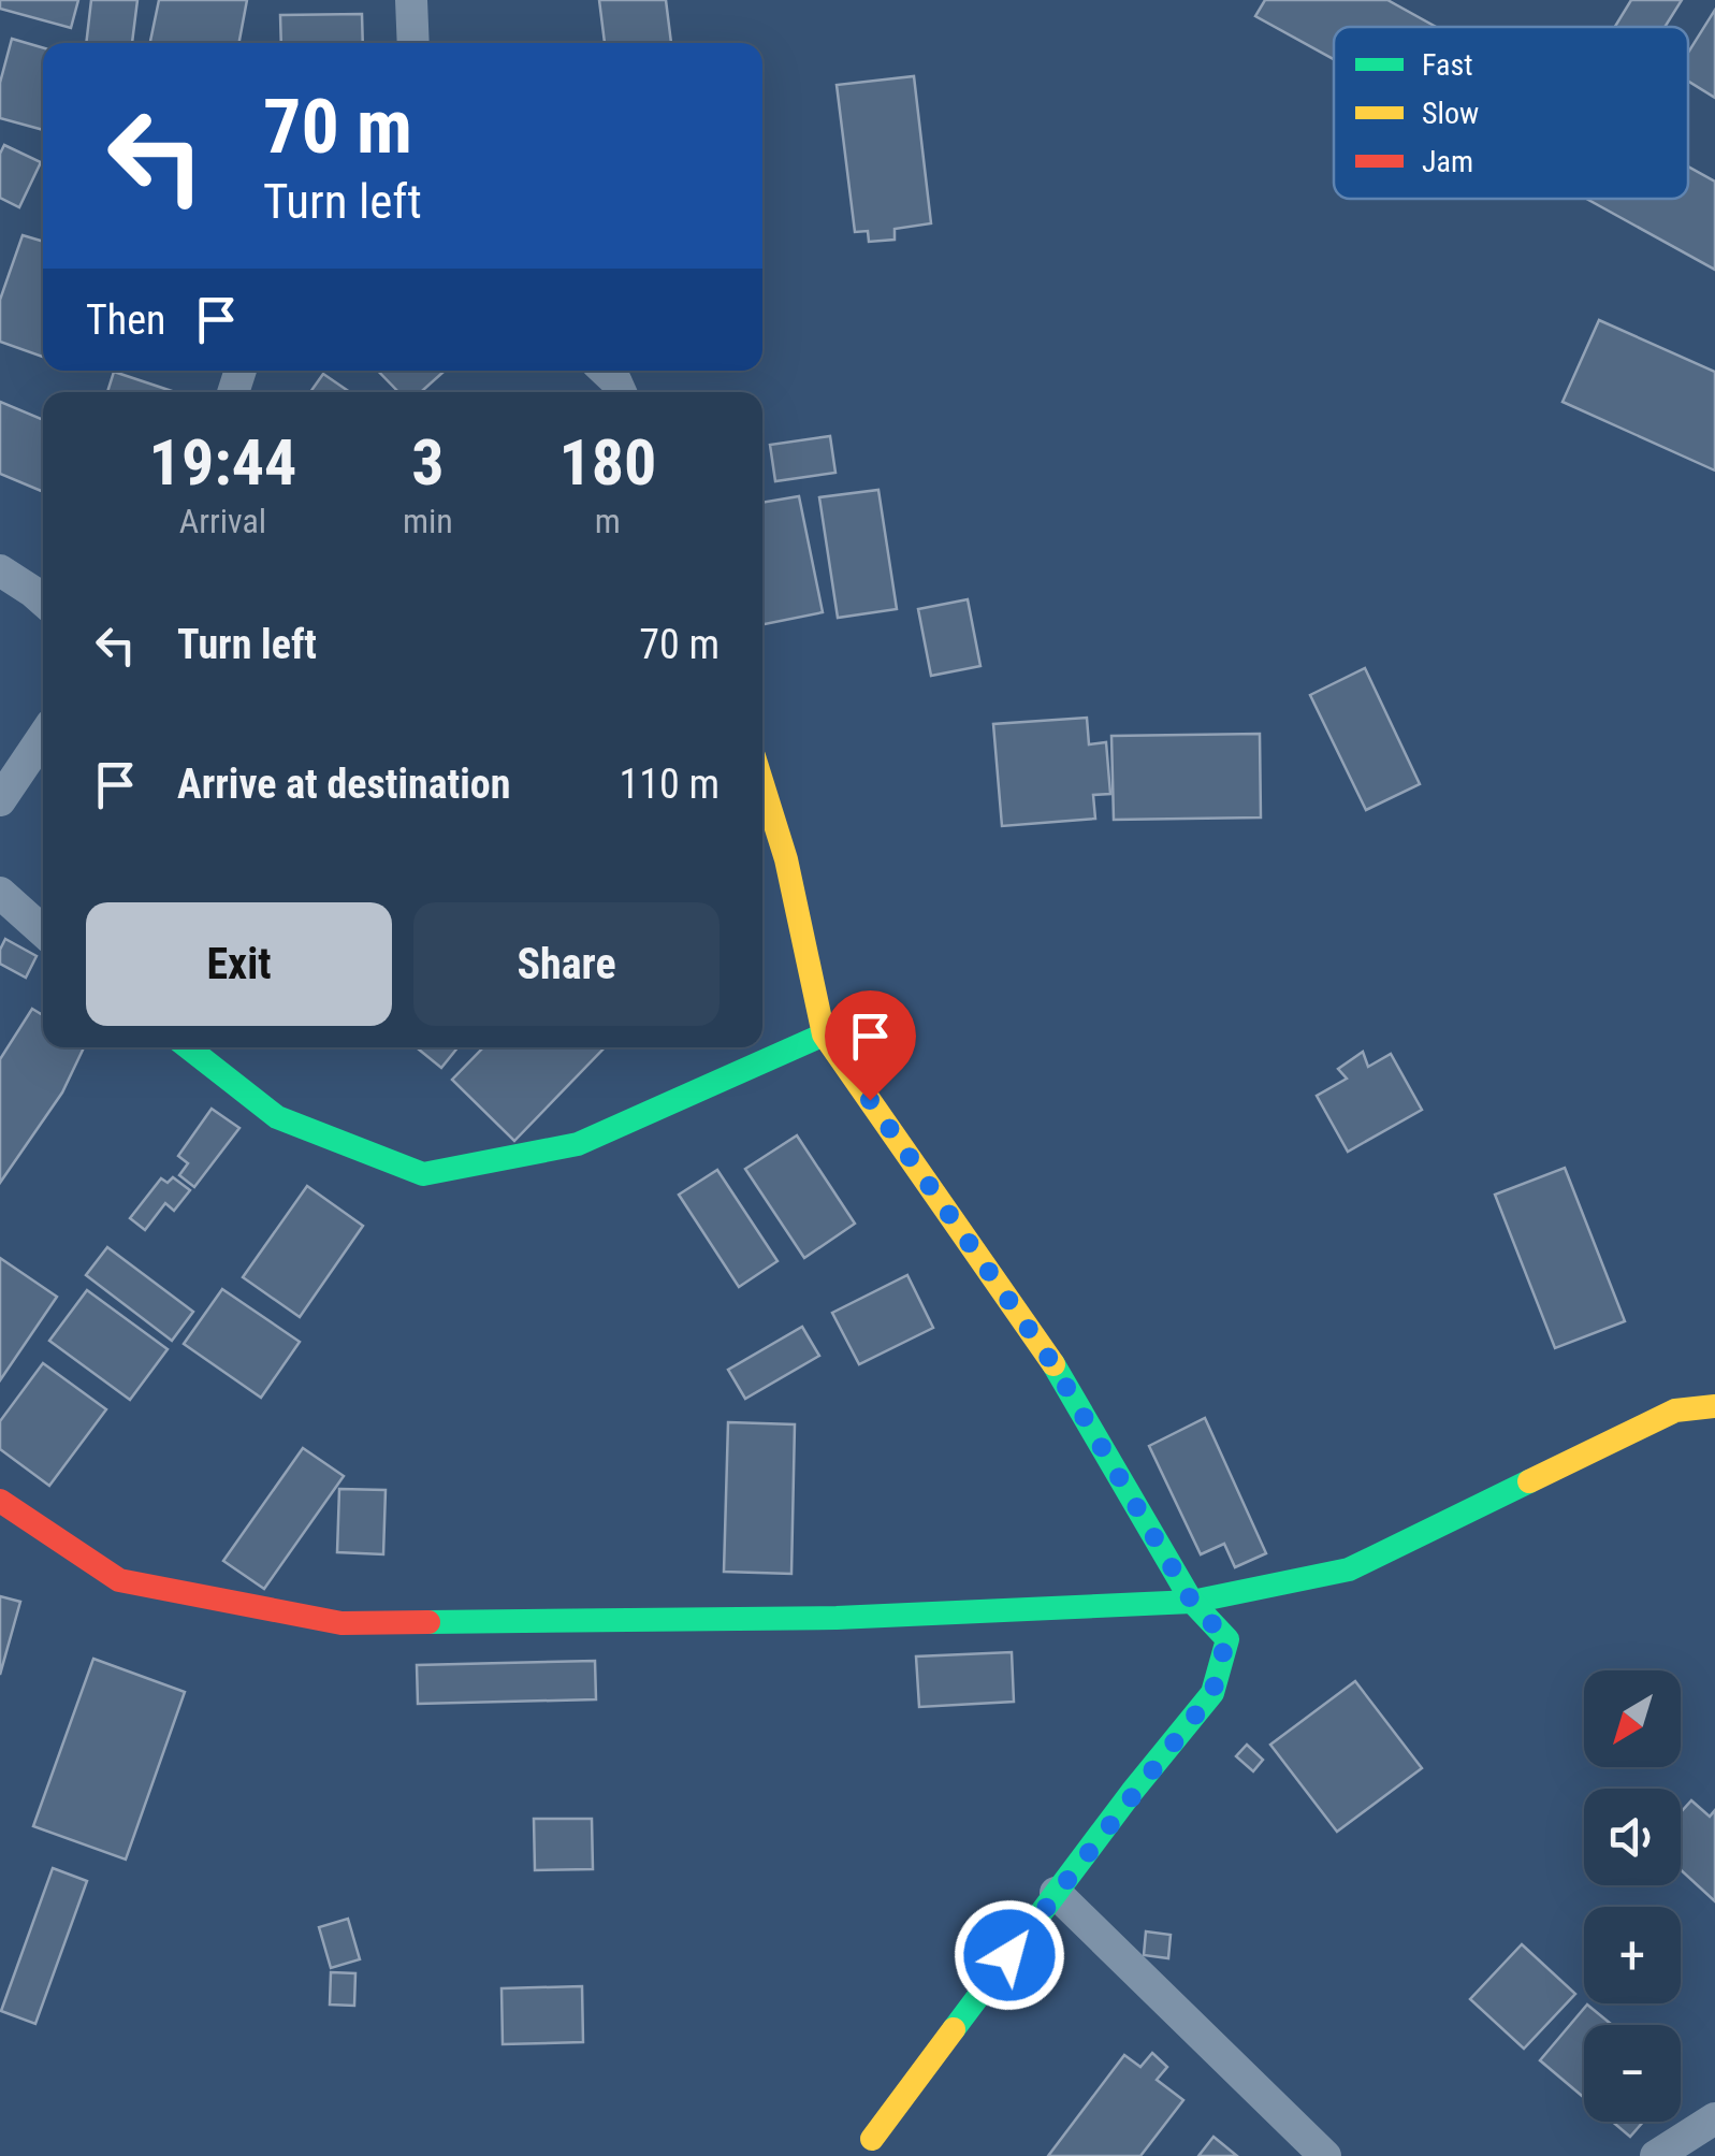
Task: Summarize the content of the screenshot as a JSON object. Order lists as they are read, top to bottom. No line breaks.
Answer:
{"legend":["Fast","Slow","Jam"],"north":"bottom left","page":{"turn":["70 m","Turn left"],"then":"Then","eta":["19:44","Arrival","3","min","180","m"],"list":[{"name":"Turn left","value":"70 m"},{"name":"Arrive at destination","value":"110 m"}],"buttons":["Exit","Share"],"map_buttons":["+","−"]}}
